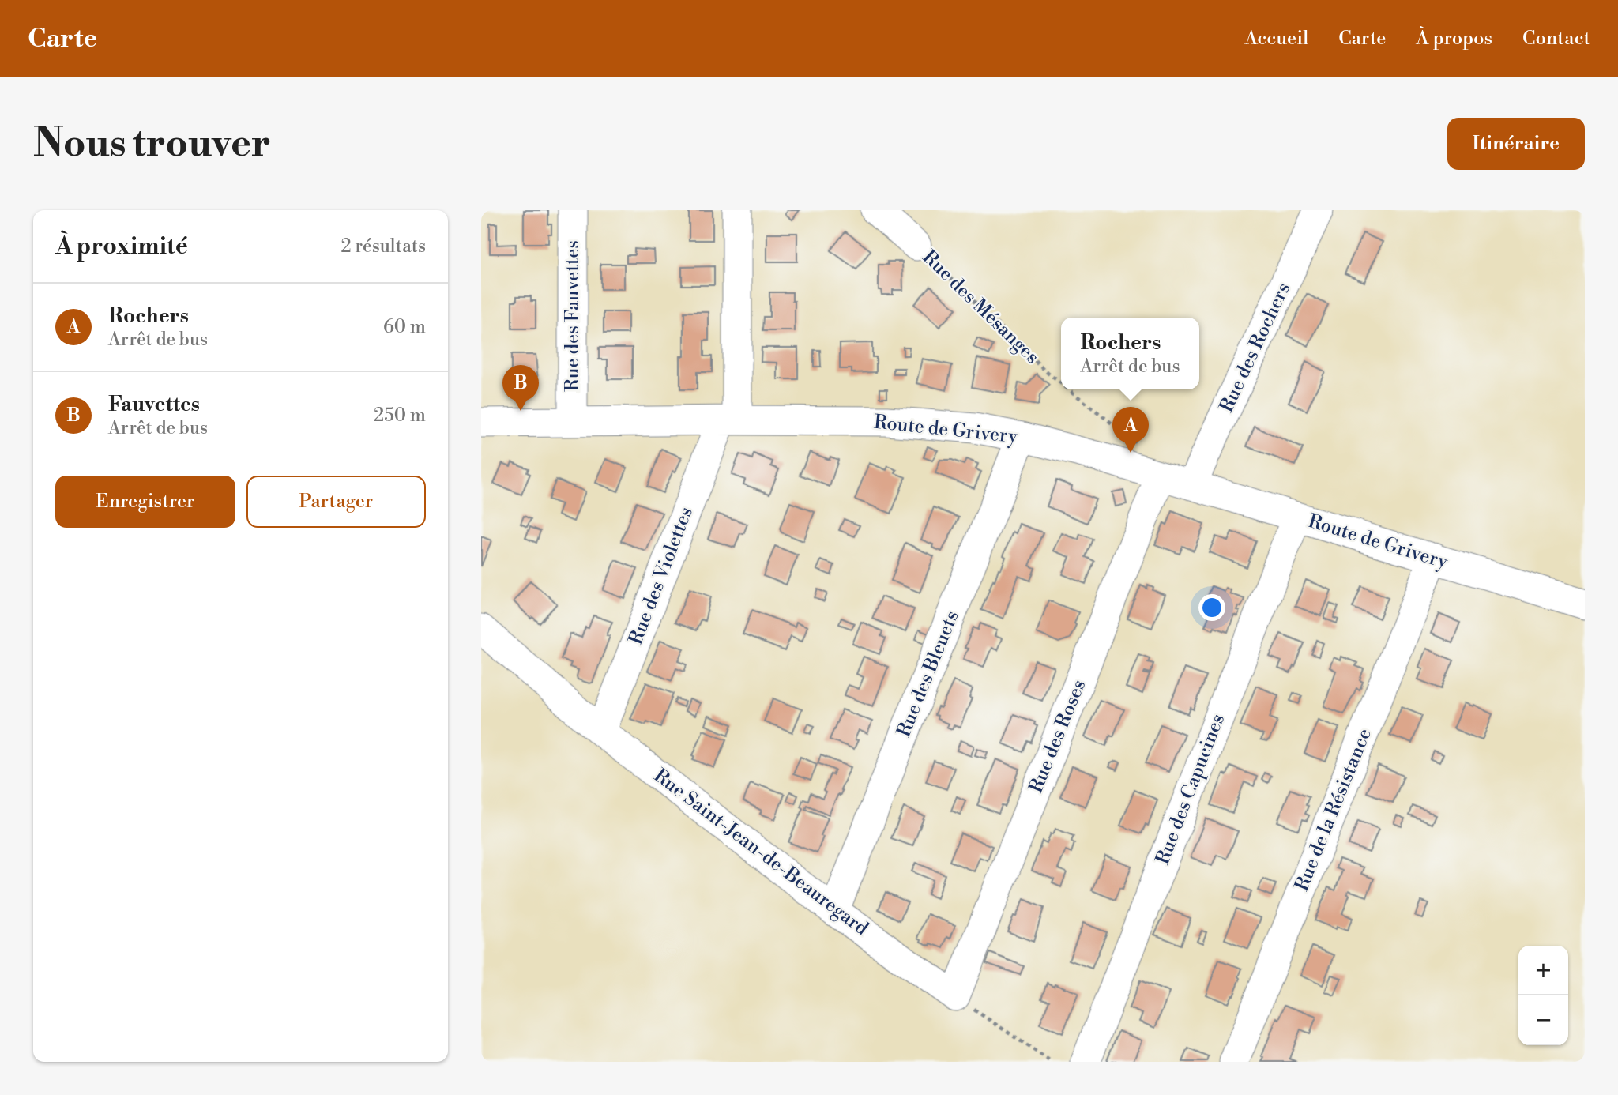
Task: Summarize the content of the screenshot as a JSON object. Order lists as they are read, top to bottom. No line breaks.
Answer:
{"streets":{"street":["Rue des Mésanges","Rue des Fauvettes","Rue des Rochers","Route de Grivery","Rue des Violettes","Rue des Bleuets","Rue des Roses","Rue des Capucines","Rue de la Résistance","Rue Saint-Jean-de-Beauregard"]},"crossings":[["Rue des Fauvettes","Route de Grivery"],["Rue des Rochers","Route de Grivery"],["Route de Grivery","Rue des Violettes"],["Route de Grivery","Rue des Bleuets"],["Route de Grivery","Rue des Roses"],["Route de Grivery","Rue des Capucines"],["Route de Grivery","Rue de la Résistance"],["Rue des Violettes","Rue Saint-Jean-de-Beauregard"],["Rue des Bleuets","Rue Saint-Jean-de-Beauregard"],["Rue des Roses","Rue Saint-Jean-de-Beauregard"]],"page":{"header":"Carte","nav":["Accueil","Carte","À propos","Contact"],"buttons":["Itinéraire",["Enregistrer","Partager"]],"title":"Nous trouver","heading":["À proximité","2 résultats"],"list":[{"mark":"A","name":"Rochers","note":"Arrêt de bus","value":"60 m"},{"mark":"B","name":"Fauvettes","note":"Arrêt de bus","value":"250 m"}],"popup":["Rochers","Arrêt de bus"],"pins":["B","A"],"map_buttons":["+","−"]}}
